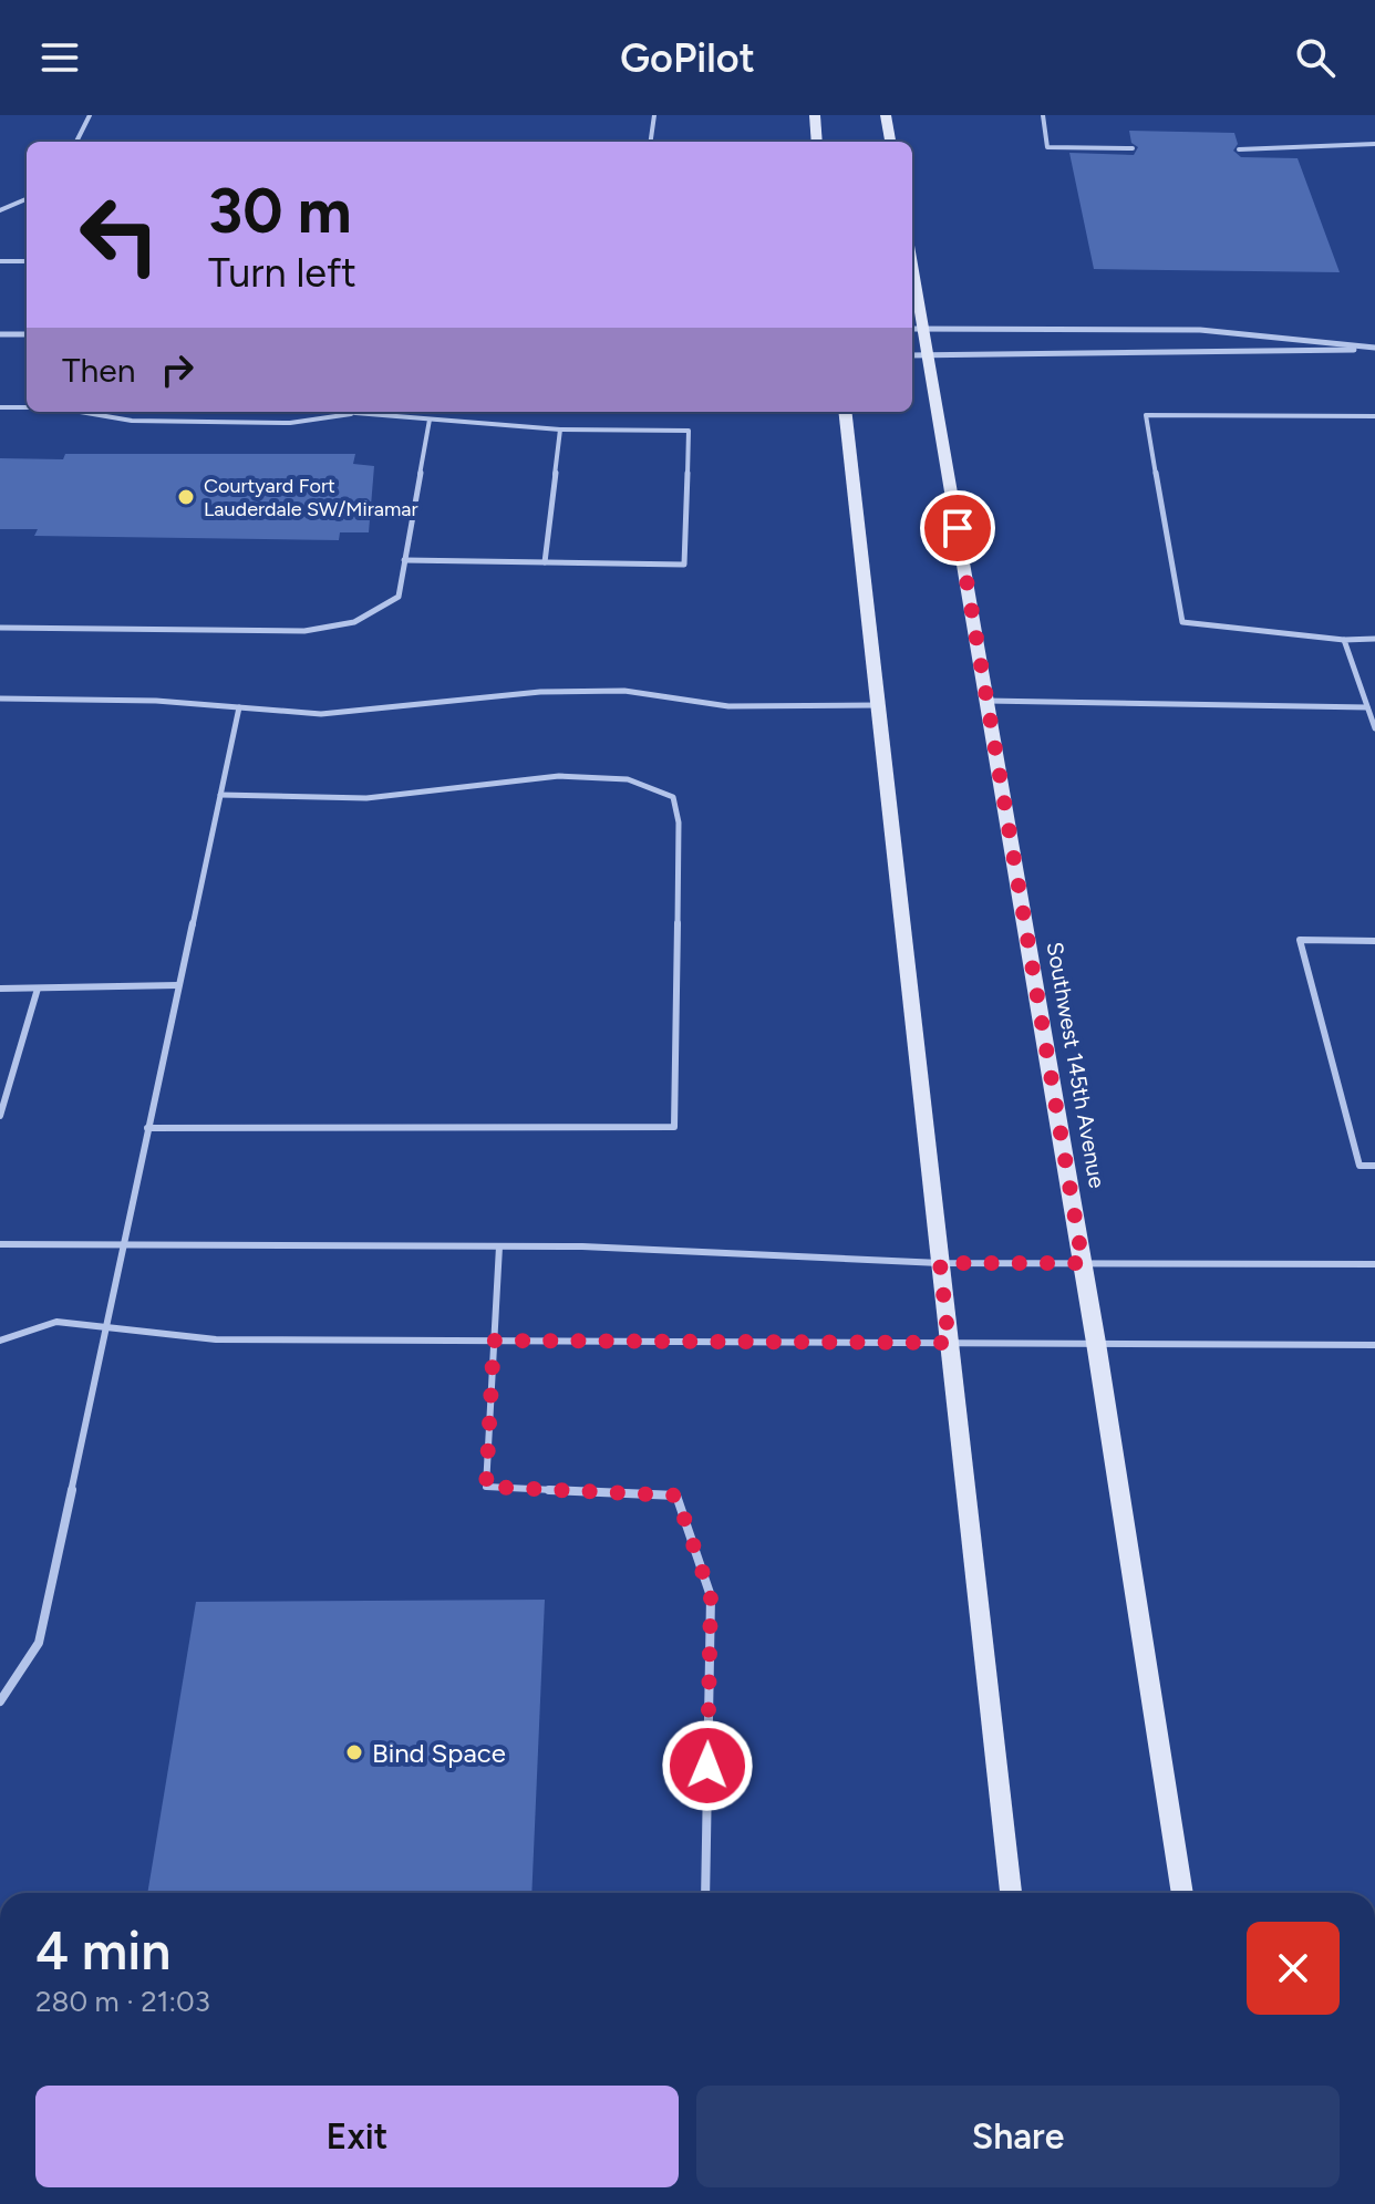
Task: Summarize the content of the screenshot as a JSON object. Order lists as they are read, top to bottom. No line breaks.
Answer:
{"streets":{"street":["Southwest 145th Avenue"]},"places":["Courtyard Fort Lauderdale SW/Miramar","Bind Space"],"page":{"header":"GoPilot","turn":["30 m","Turn left"],"then":"Then","heading":["4 min","280 m · 21:03"],"buttons":["Exit","Share"]}}
